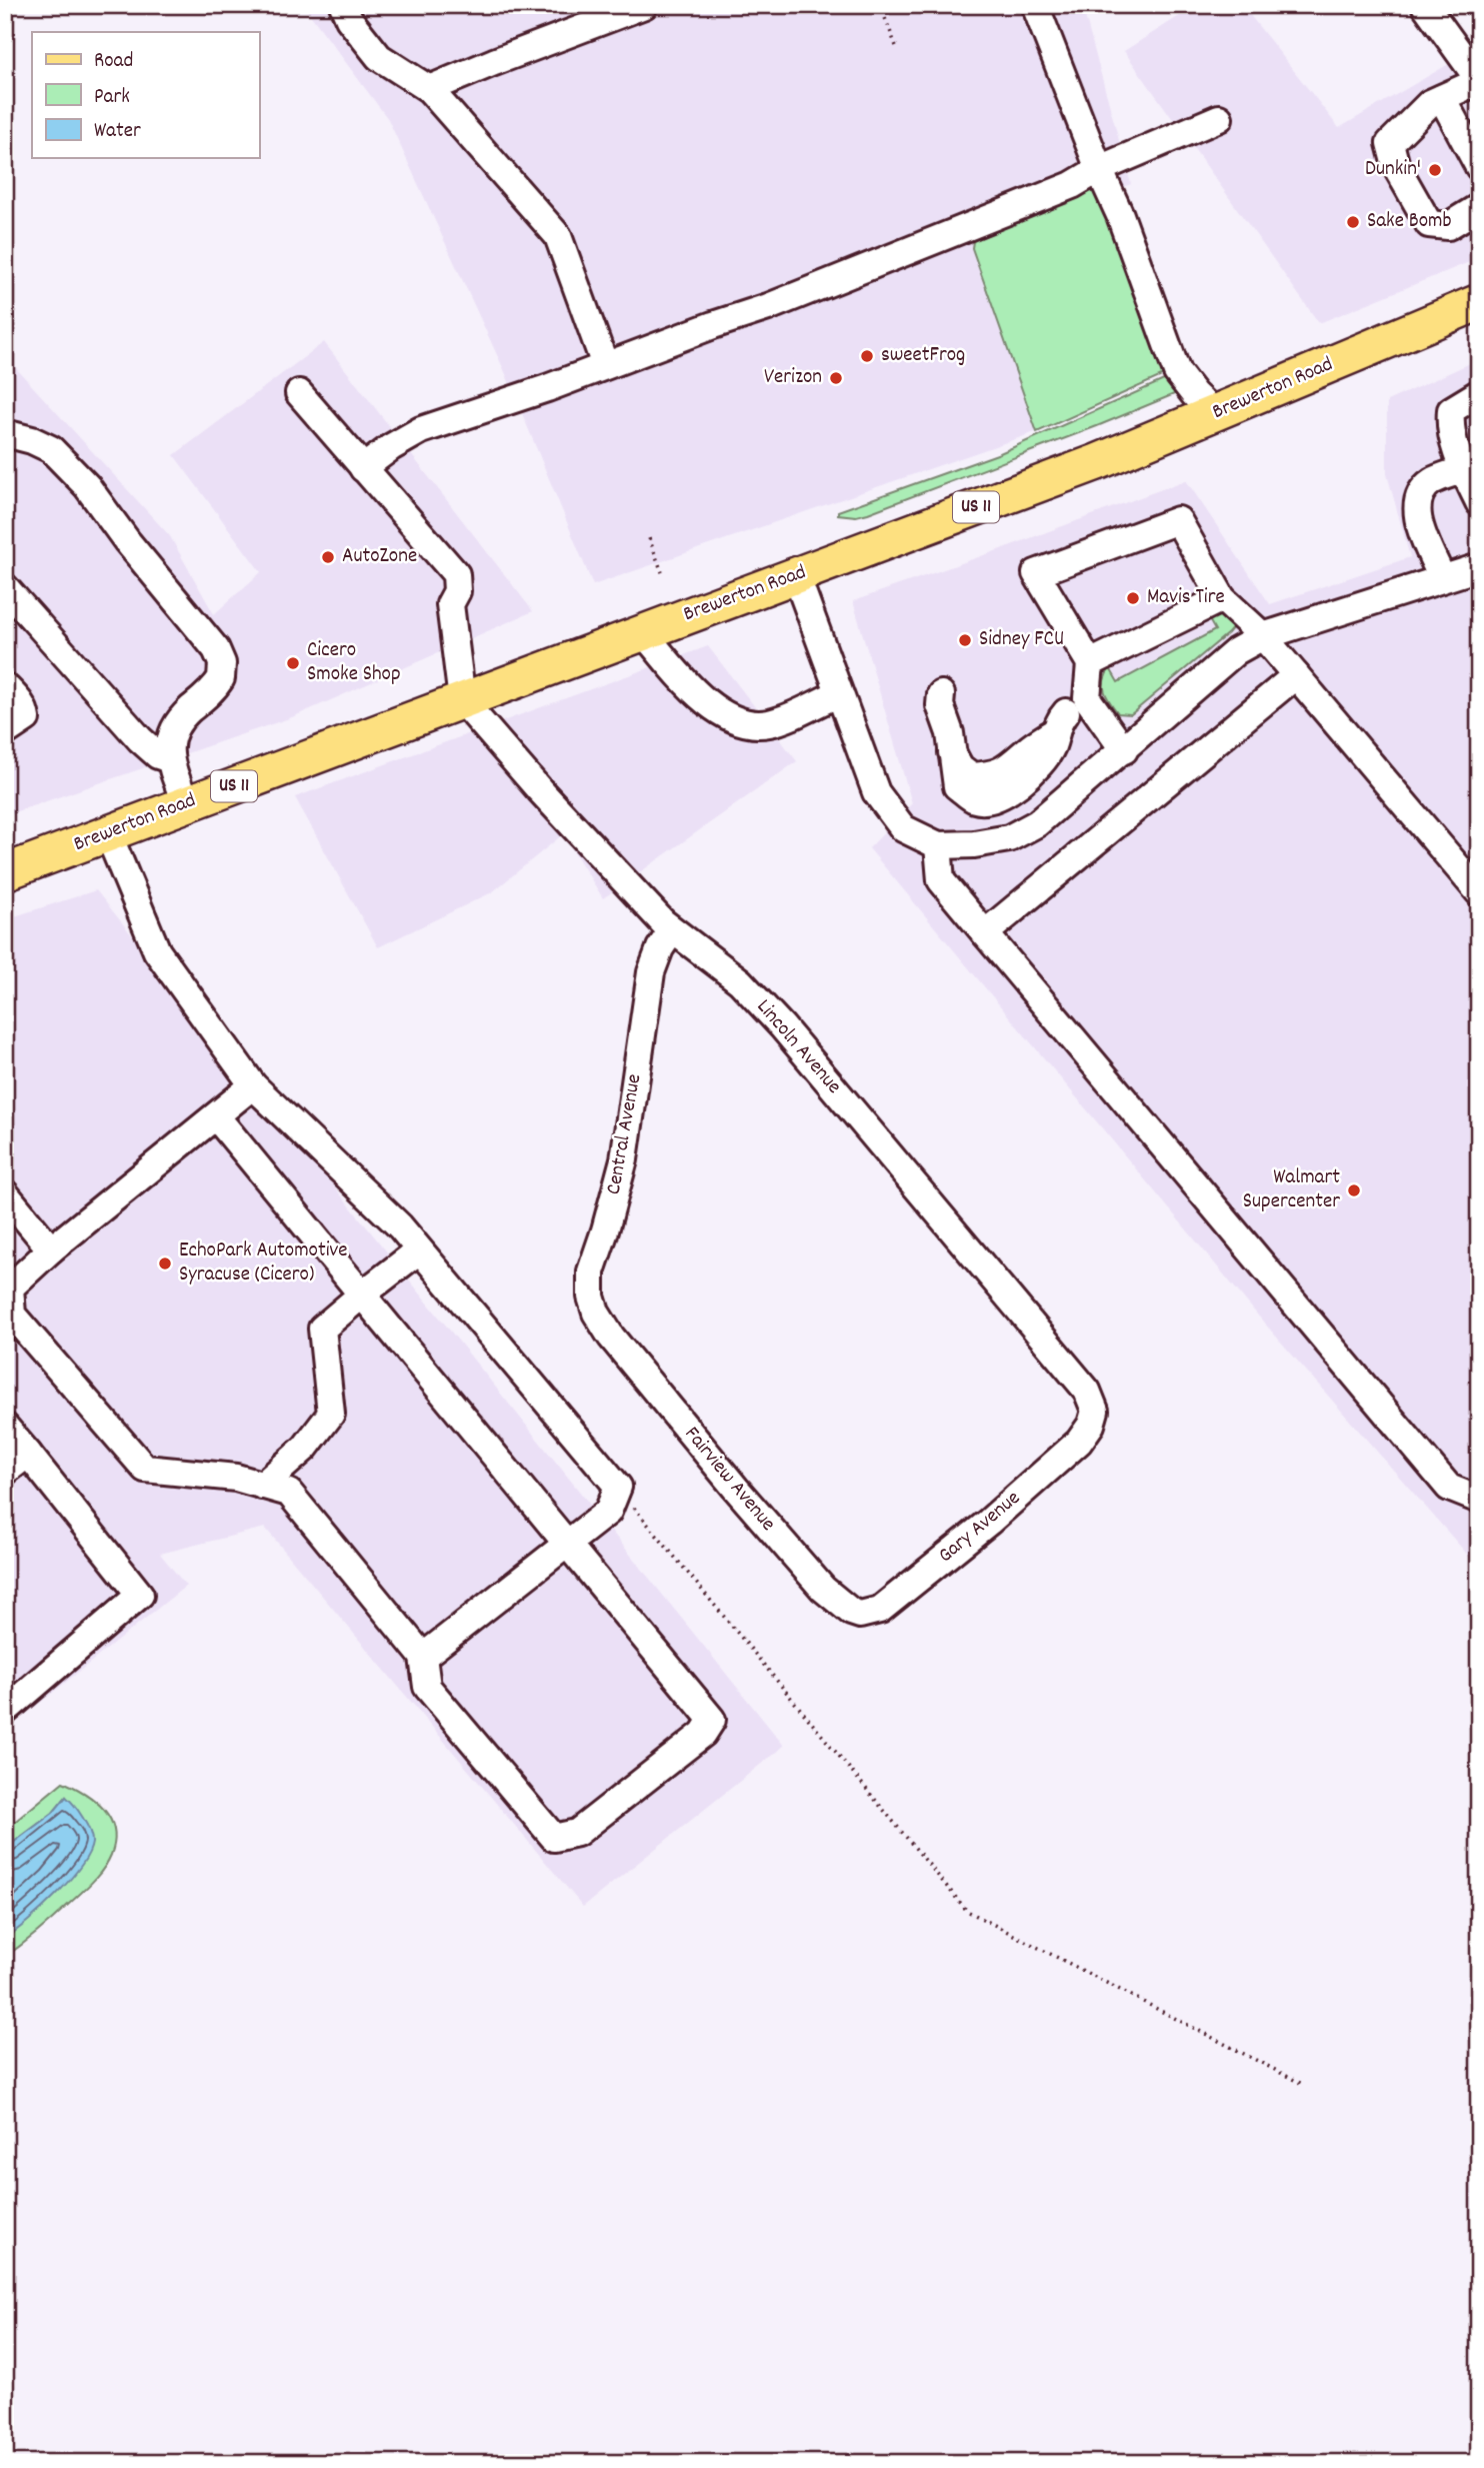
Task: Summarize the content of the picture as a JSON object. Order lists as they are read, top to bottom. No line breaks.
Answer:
{"streets":{"main road":["Brewerton Road","US 11"],"street":["Lincoln Avenue","Central Avenue","Fairview Avenue","Gary Avenue"]},"crossings":[["Brewerton Road","Lincoln Avenue"],["Lincoln Avenue","Central Avenue"],["Lincoln Avenue","Gary Avenue"],["Central Avenue","Fairview Avenue"],["Fairview Avenue","Gary Avenue"]],"places":["Dunkin'","Sake Bomb","sweetFrog","Verizon","AutoZone","Mavis Tire","Sidney FCU","Cicero Smoke Shop","Walmart Supercenter","EchoPark Automotive Syracuse (Cicero)"],"legend":["Road","Park","Water"]}
